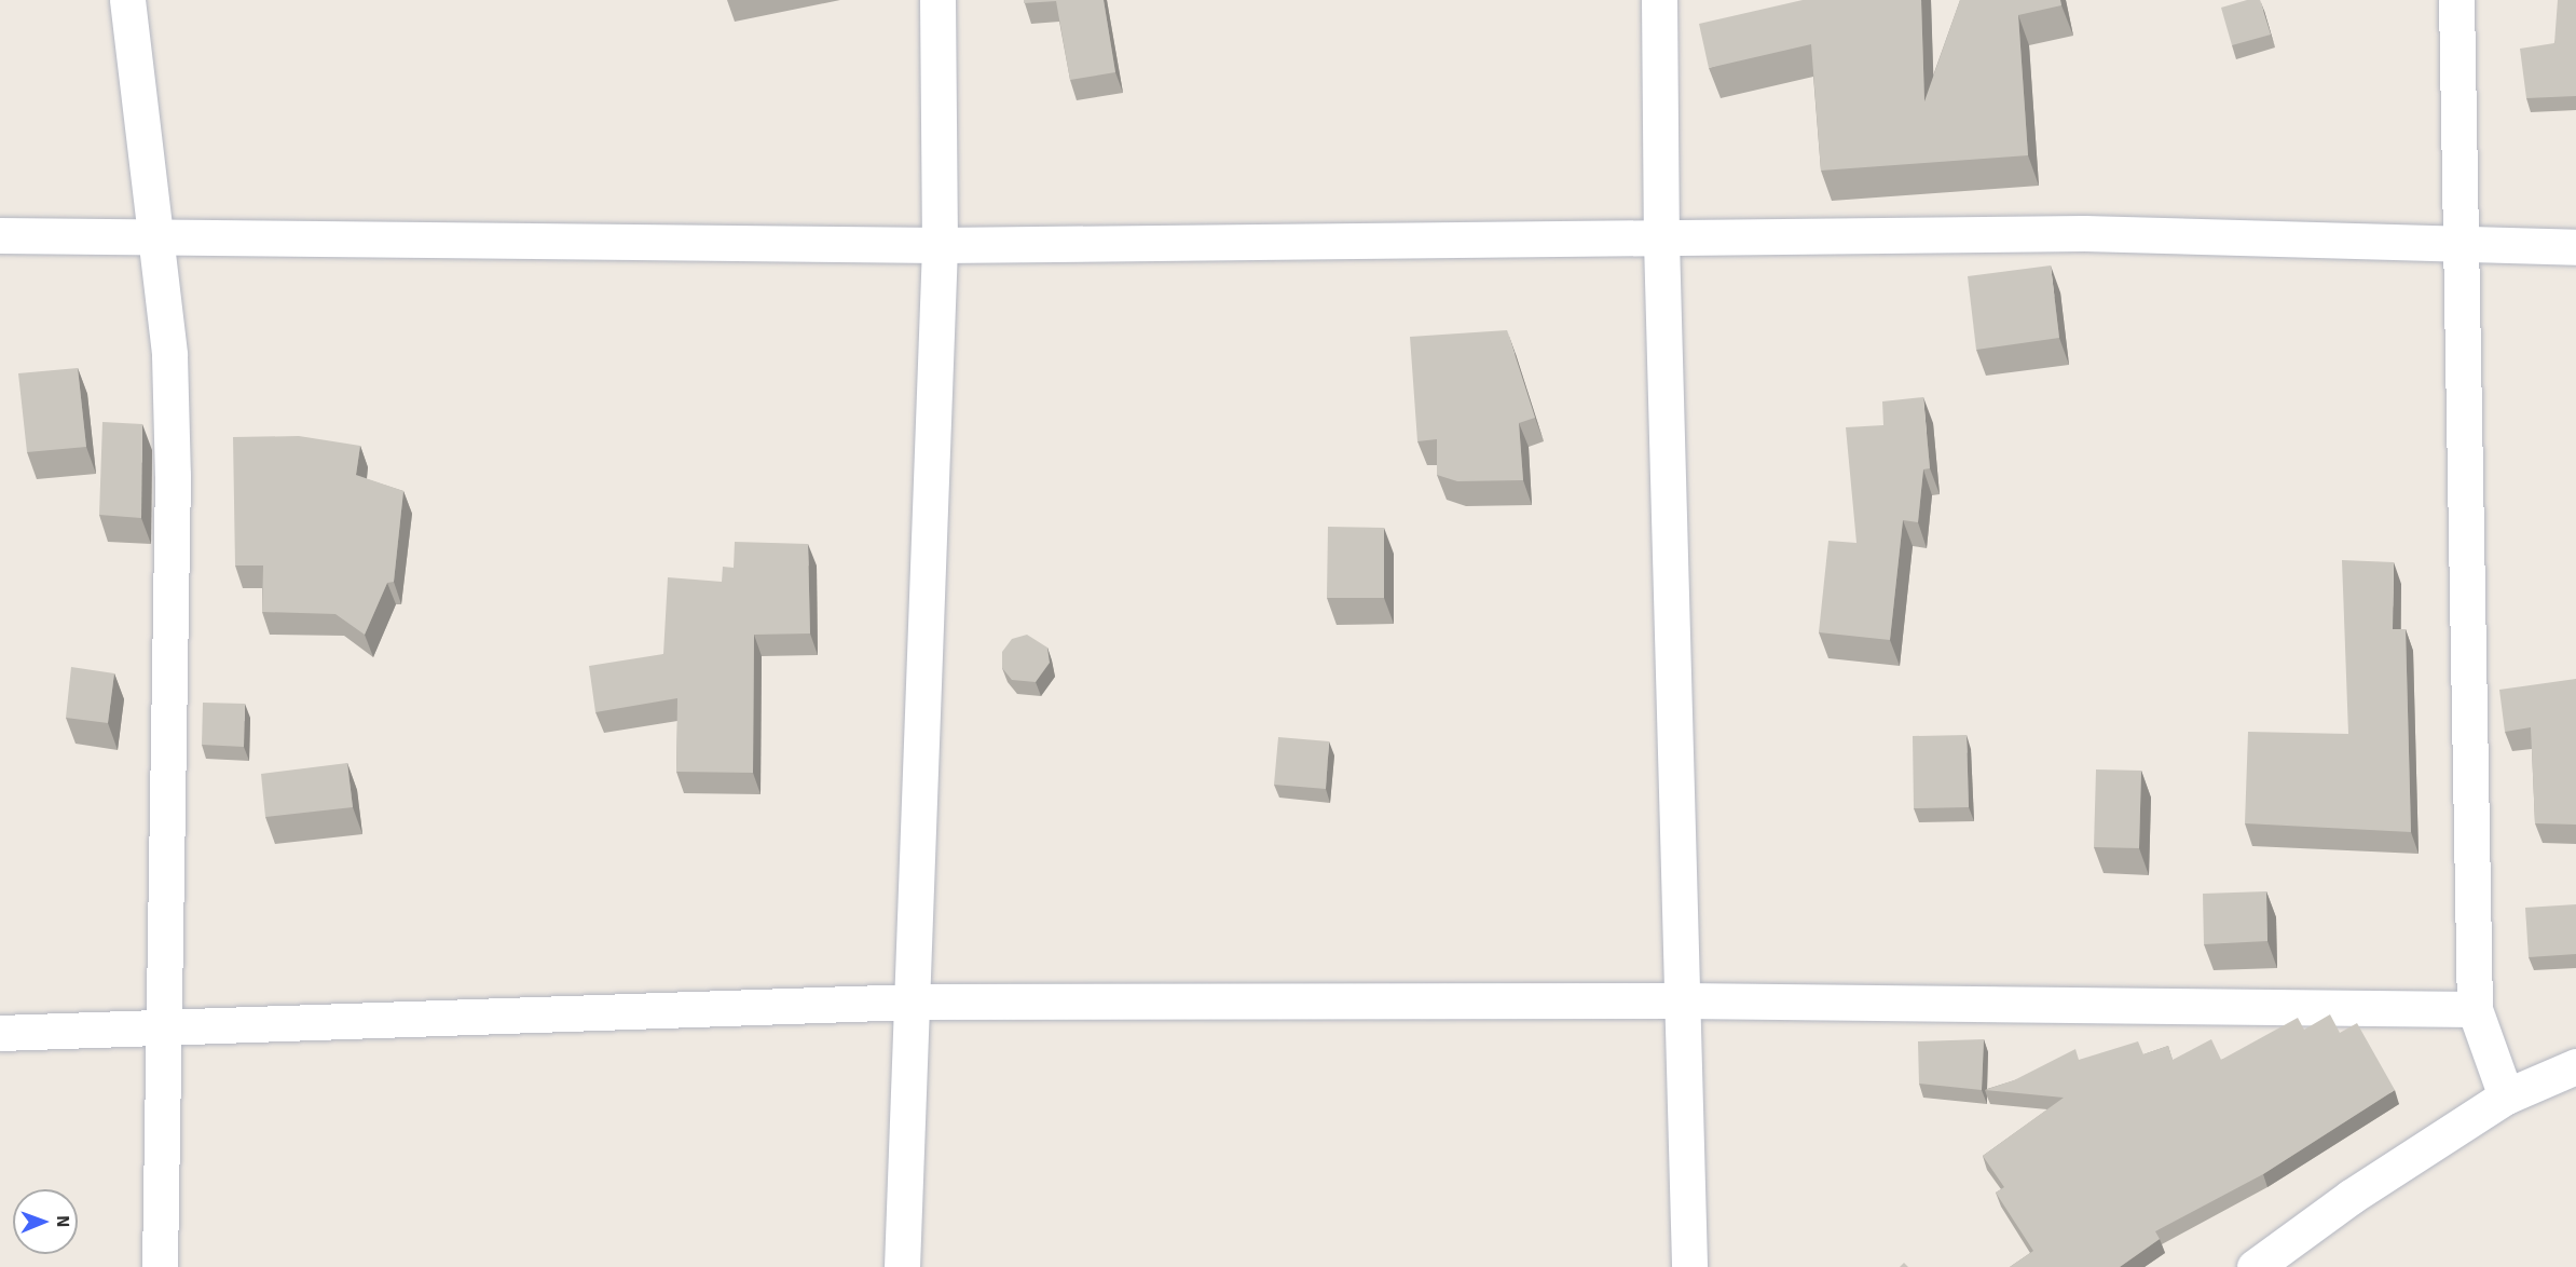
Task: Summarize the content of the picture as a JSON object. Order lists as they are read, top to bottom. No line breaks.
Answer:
{"north":"right"}
